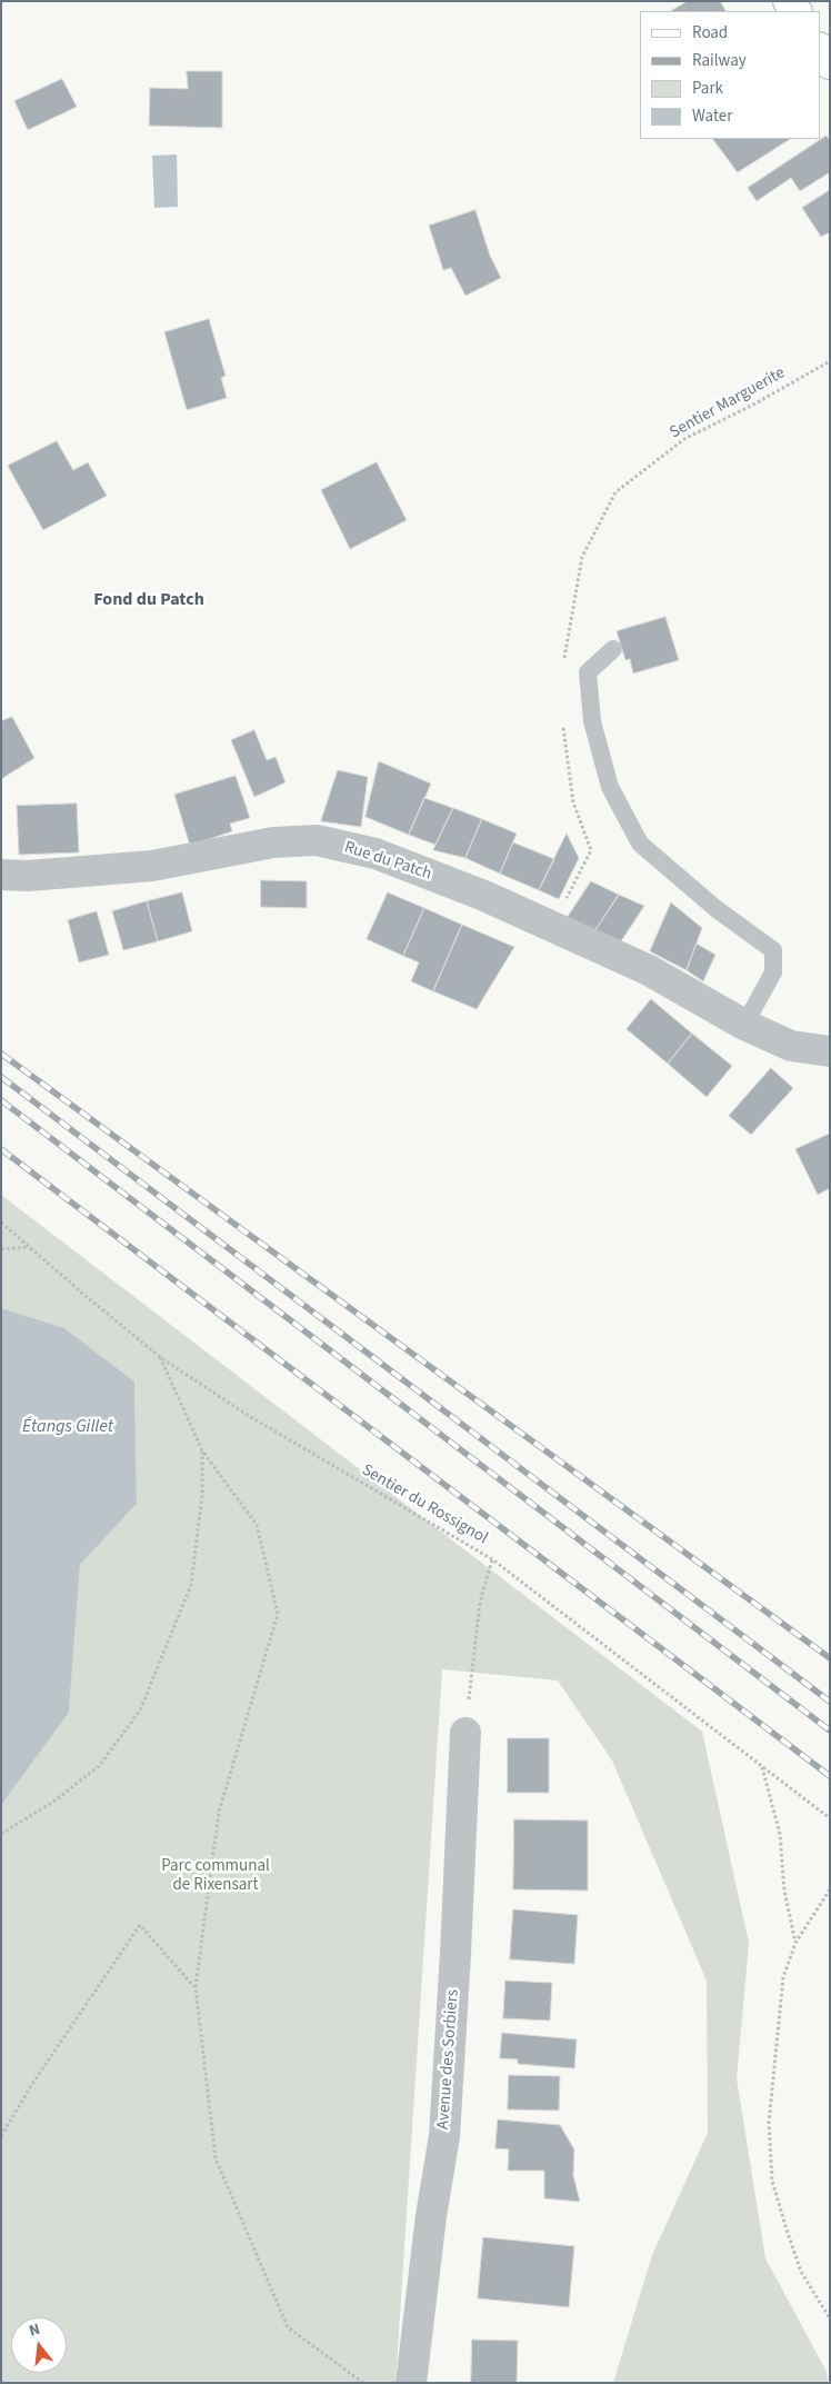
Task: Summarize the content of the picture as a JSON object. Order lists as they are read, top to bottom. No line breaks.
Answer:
{"streets":{"street":["Rue du Patch","Avenue des Sorbiers"],"path":["Sentier Marguerite","Sentier du Rossignol"]},"districts":["Fond du Patch"],"water":["Étangs Gillet"],"parks":["Parc communal de Rixensart"],"legend":["Road","Railway","Park","Water"],"north":"top"}
